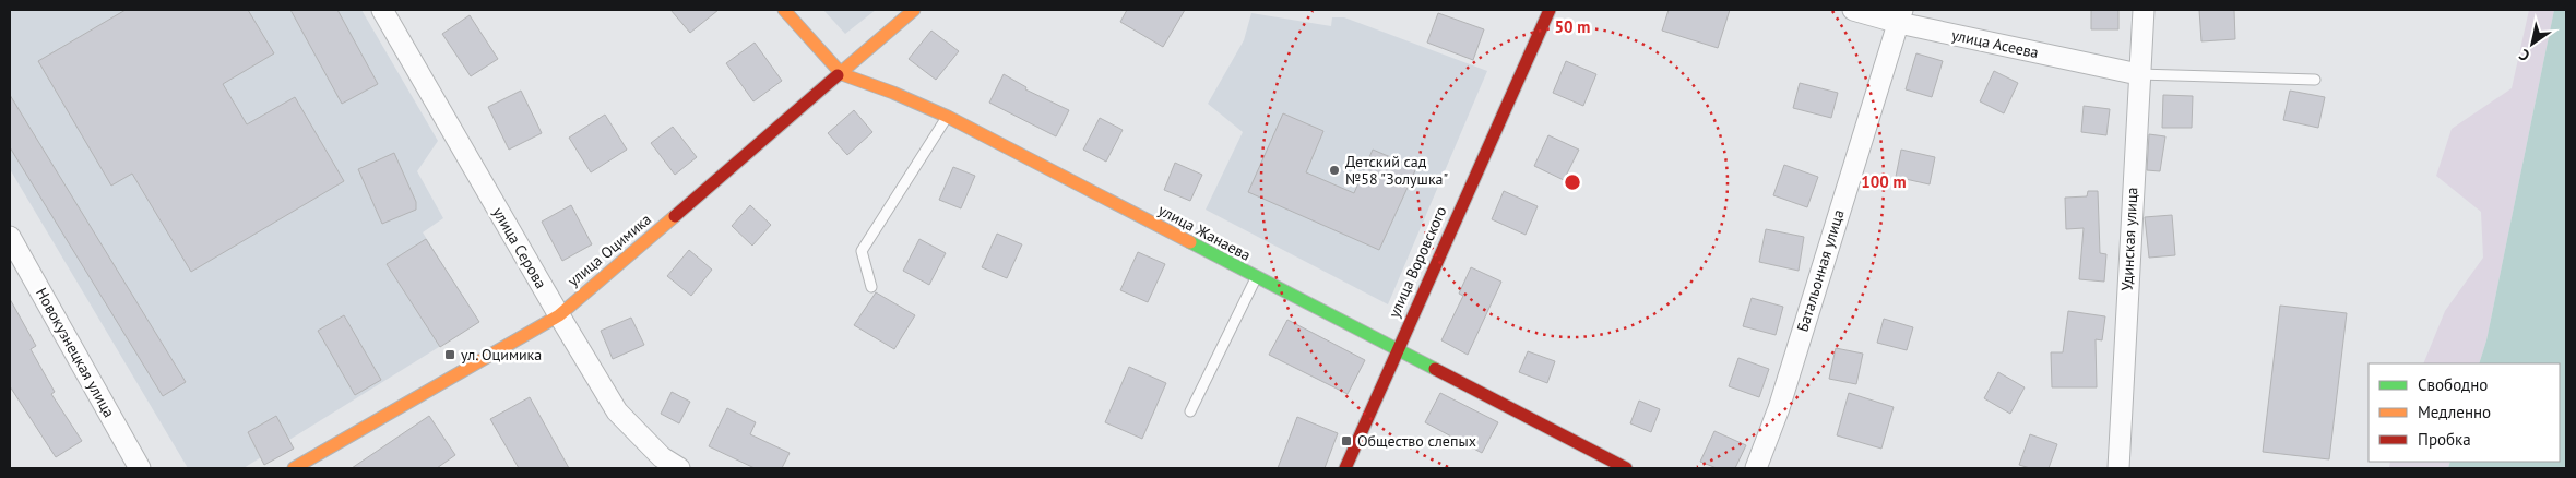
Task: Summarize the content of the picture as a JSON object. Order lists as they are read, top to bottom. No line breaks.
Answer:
{"streets":{"street":["улица Асеева","улица Жанаева","Удинская улица","улица Серова","улица Оцимика","улица Воровского","Батальонная улица","Новокузнецкая улица"]},"crossings":[["улица Асеева","Удинская улица"],["улица Асеева","Батальонная улица"],["улица Жанаева","улица Оцимика"],["улица Жанаева","улица Воровского"],["улица Серова","улица Оцимика"]],"places":{"other":["Детский сад №58 \"Золушка\""],"transit":["ул. Оцимика","Общество слепых"]},"legend":["Свободно","Медленно","Пробка"],"north":"bottom left","rings":["50 m","100 m"]}
